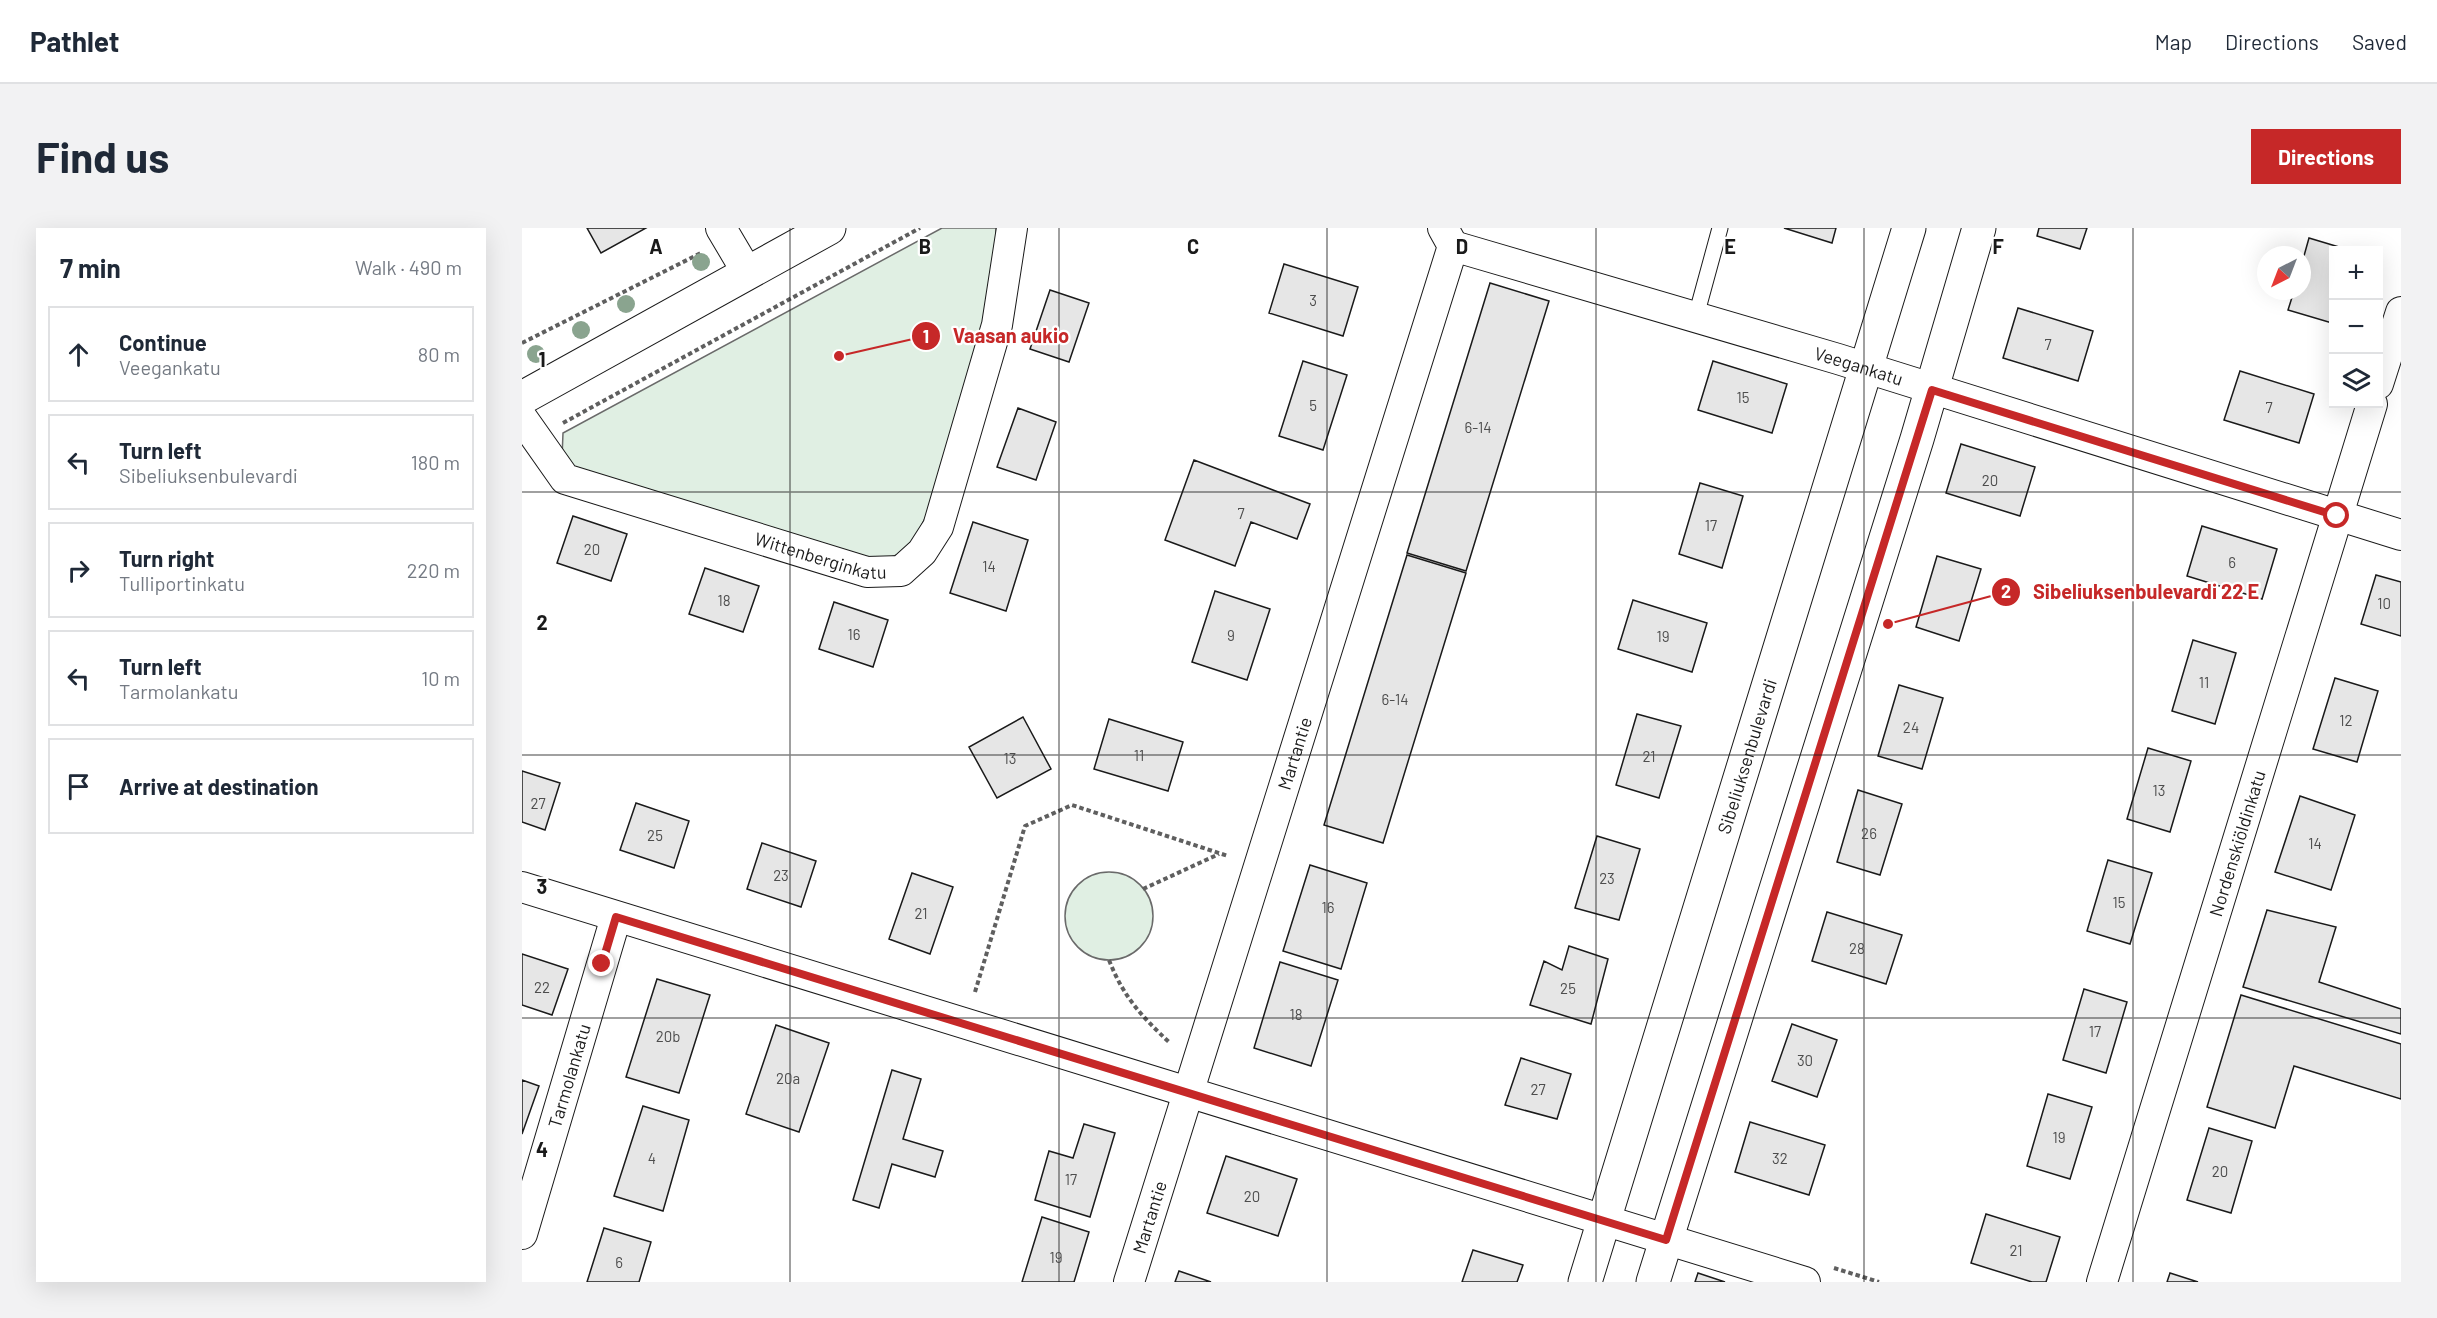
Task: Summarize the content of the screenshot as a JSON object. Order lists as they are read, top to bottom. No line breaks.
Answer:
{"streets":{"main road":["Sibeliuksenbulevardi"],"street":["Veegankatu","Wittenberginkatu","Martantie","Nordenskiöldinkatu","Tarmolankatu"]},"crossings":[["Veegankatu","Martantie"],["Veegankatu","Sibeliuksenbulevardi"],["Veegankatu","Nordenskiöldinkatu"]],"places":["Vaasan aukio","Sibeliuksenbulevardi 22 E"],"house_numbers":["3","7","15","5","7","6-14","20","7","17","20","6","14","18","10","16","9","19","11","6-14","12","24","11","21","13","13","27","26","25","14","23","23","15","16","21","28","22","25","18","17","20b","30","20a","27","19","4","32","20","17","20","21","19","6"],"north":"bottom left","page":{"header":"Pathlet","nav":["Map","Directions","Saved"],"buttons":"Directions","title":"Find us","heading":["7 min","Walk · 490 m"],"map_buttons":["+","−"],"list":[["Continue","Veegankatu","80 m"],["Turn left","Sibeliuksenbulevardi","180 m"],["Turn right","Tulliportinkatu","220 m"],["Turn left","Tarmolankatu","10 m"],"Arrive at destination"]},"grid":{"columns":["A","B","C","D","E","F"],"rows":["1","2","3","4"]}}
